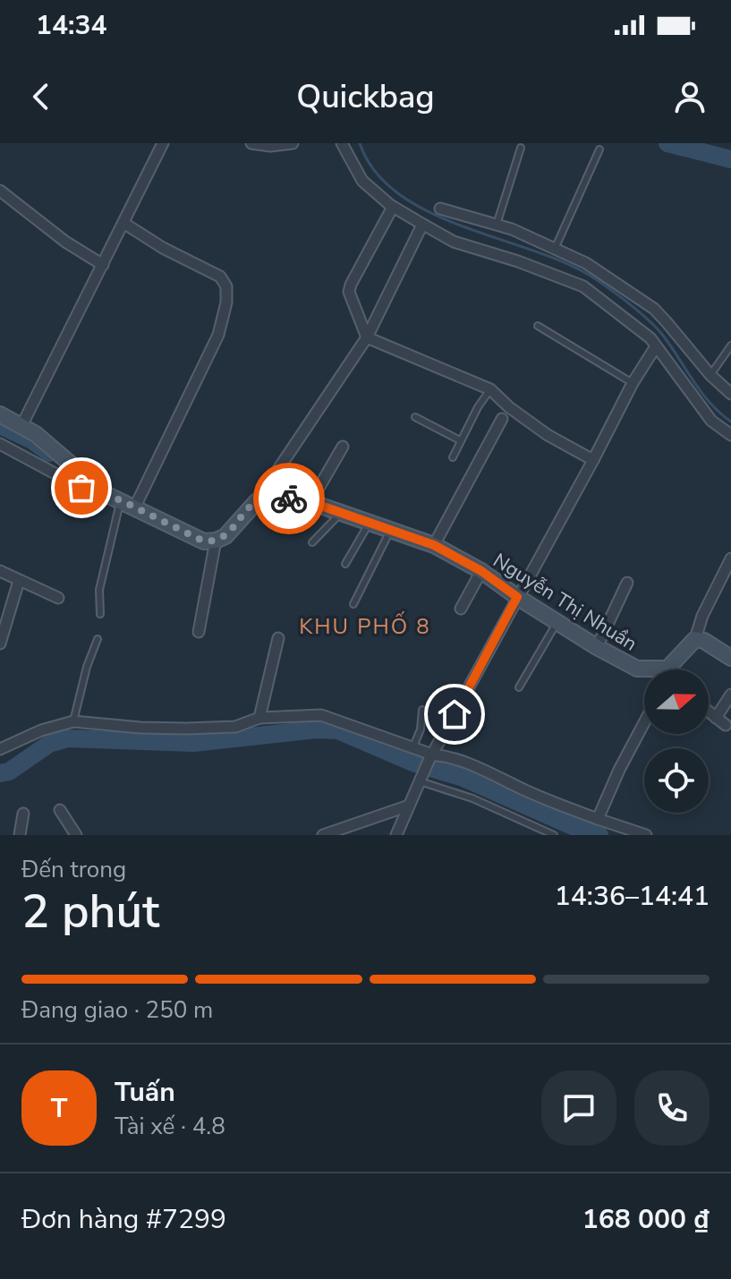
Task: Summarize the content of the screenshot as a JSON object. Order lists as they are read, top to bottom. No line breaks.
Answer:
{"streets":{"street":["Nguyễn Thị Nhuần"]},"districts":["KHU PHỐ 8"],"north":"right","page":{"status":"14:34","header":"Quickbag","heading":["2 phút","Đến trong","14:36–14:41"],"panel":["Tuấn","Tài xế · 4.8","Đơn hàng #7299","168 000 ₫"],"bar":"Đang giao · 250 m","round":"T"}}
